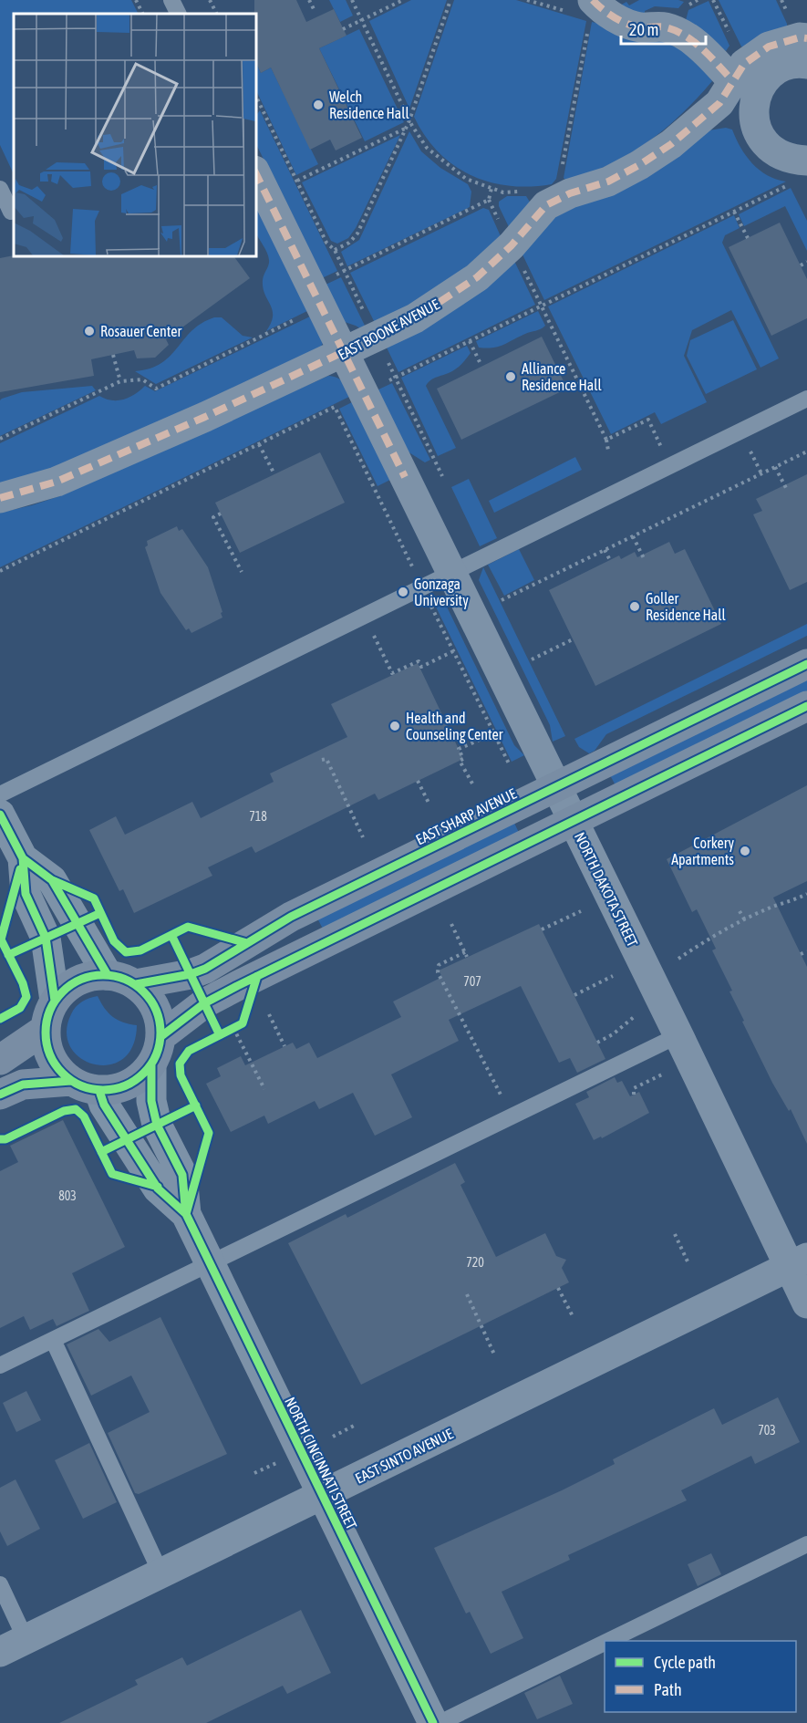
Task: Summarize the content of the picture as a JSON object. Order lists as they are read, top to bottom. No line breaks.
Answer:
{"streets":{"street":["EAST BOONE AVENUE","EAST SHARP AVENUE","NORTH DAKOTA STREET","EAST SINTO AVENUE","NORTH CINCINNATI STREET"]},"crossings":[["EAST BOONE AVENUE","NORTH DAKOTA STREET"],["EAST SHARP AVENUE","NORTH DAKOTA STREET"],["EAST SHARP AVENUE","NORTH CINCINNATI STREET"],["NORTH DAKOTA STREET","EAST SINTO AVENUE"],["EAST SINTO AVENUE","NORTH CINCINNATI STREET"]],"places":["Welch Residence Hall","Rosauer Center","Alliance Residence Hall","Gonzaga University","Goller Residence Hall","Health and Counseling Center","Corkery Apartments"],"house_numbers":["718","707","803","720","703"],"legend":["Cycle path","Path"],"scale_bar":"20 m"}
